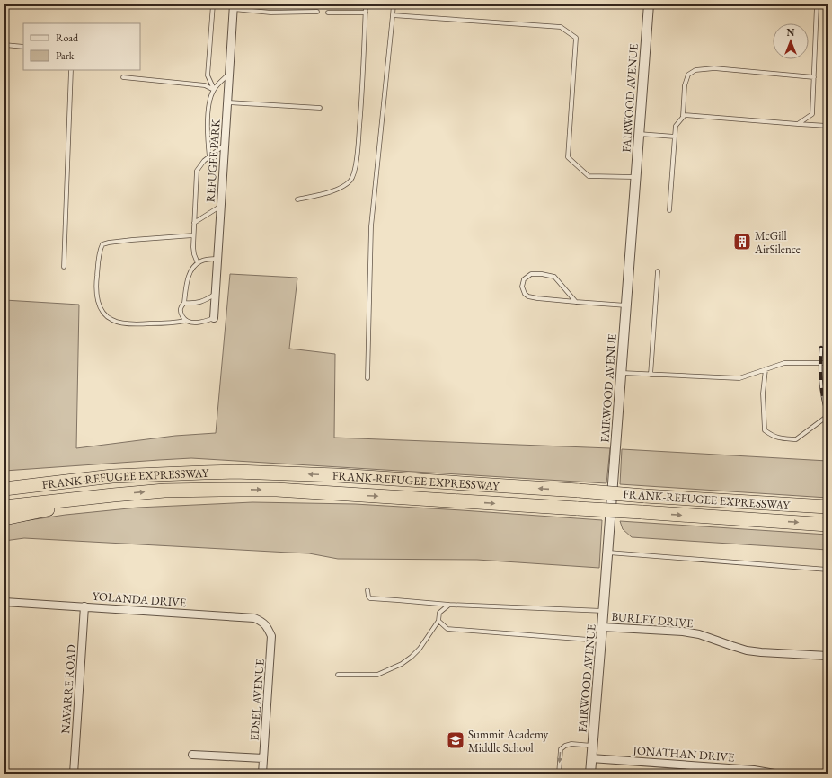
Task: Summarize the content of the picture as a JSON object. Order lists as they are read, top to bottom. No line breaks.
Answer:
{"streets":{"highway":["FRANK-REFUGEE EXPRESSWAY"],"street":["FAIRWOOD AVENUE","REFUGEE PARK","YOLANDA DRIVE","BURLEY DRIVE","NAVARRE ROAD","EDSEL AVENUE","JONATHAN DRIVE"]},"crossings":[["FAIRWOOD AVENUE","BURLEY DRIVE"],["FAIRWOOD AVENUE","JONATHAN DRIVE"],["YOLANDA DRIVE","NAVARRE ROAD"],["YOLANDA DRIVE","EDSEL AVENUE"]],"places":{"building":["McGill AirSilence"],"school or university":["Summit Academy Middle School"]},"legend":["Road","Park"],"north":"top"}
